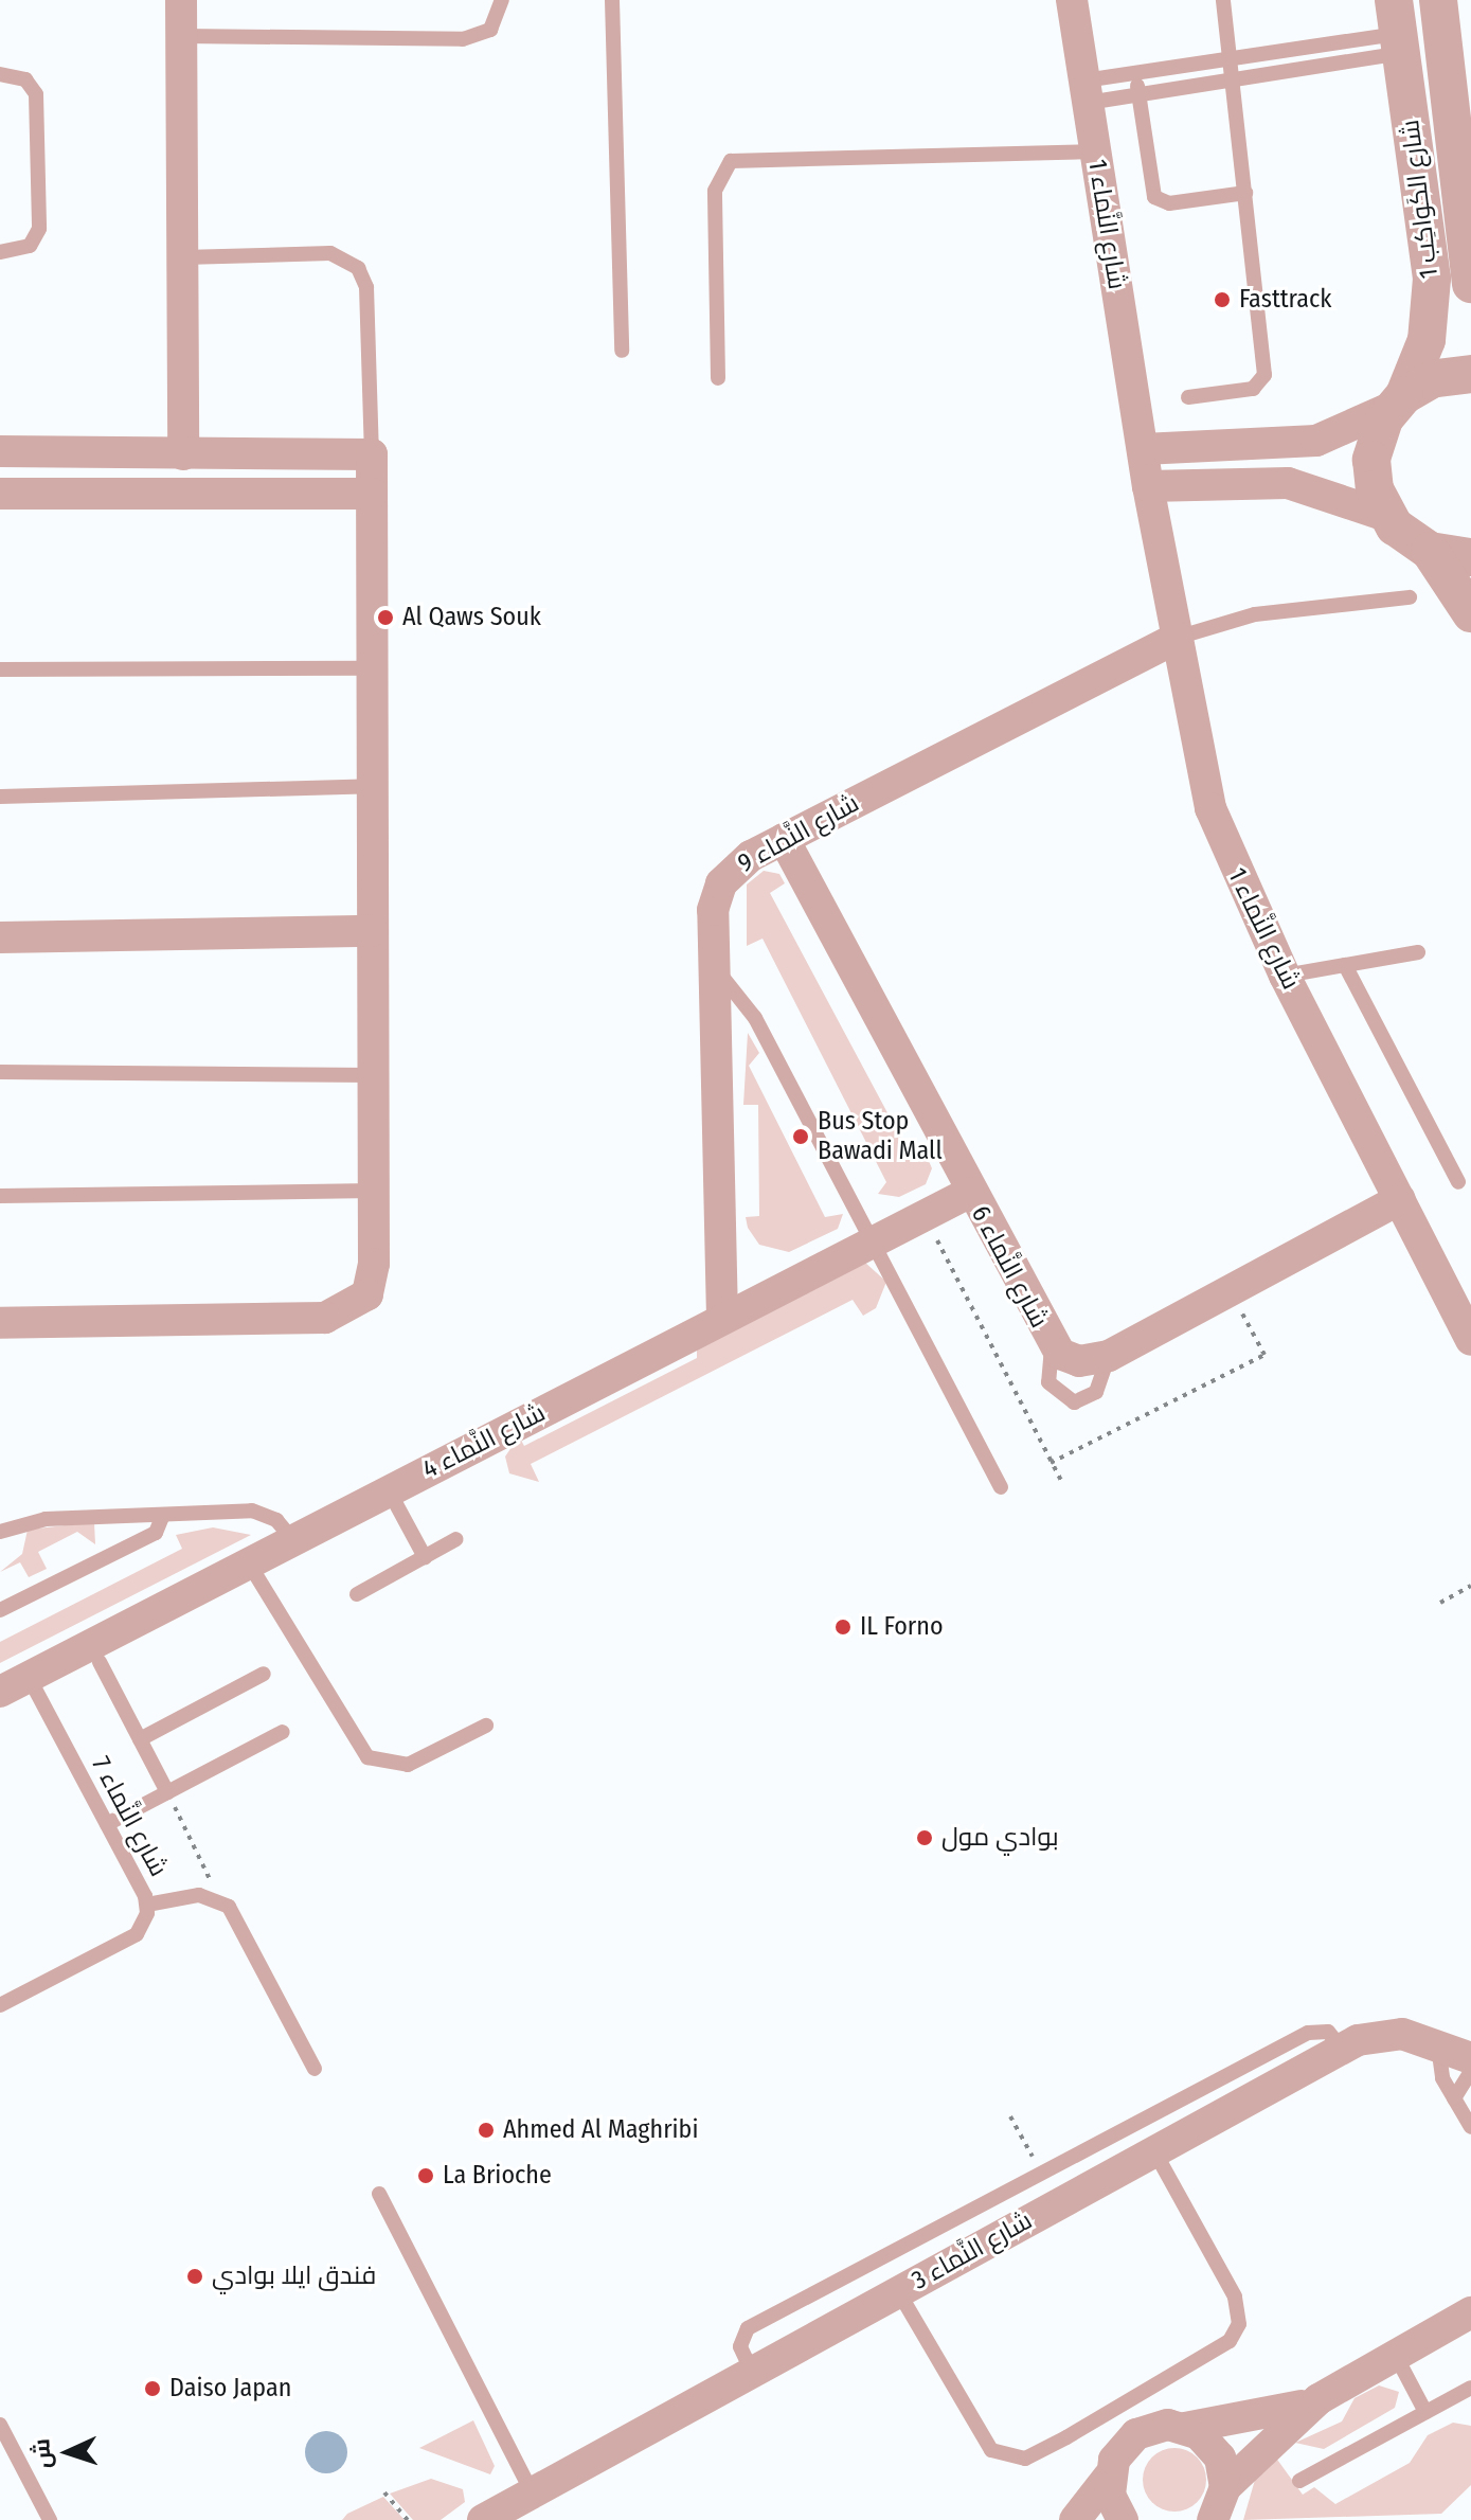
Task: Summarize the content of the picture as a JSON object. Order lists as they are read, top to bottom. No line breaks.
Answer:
{"streets":{"street":["شارع الكَواكِب 1","شارع النَّماء 1","شارع النَّماء 9","شارع النَّماء 6","شارع النَّماء 4","شارع النَّماء 3"],"lane":["شارع النَّماء 7"]},"crossings":[["شارع النَّماء 1","شارع النَّماء 9"],["شارع النَّماء 1","شارع النَّماء 6"],["شارع النَّماء 9","شارع النَّماء 6"],["شارع النَّماء 9","شارع النَّماء 4"],["شارع النَّماء 6","شارع النَّماء 4"],["شارع النَّماء 4","شارع النَّماء 7"]],"places":["Fasttrack","Al Qaws Souk","Bus Stop Bawadi Mall","IL Forno","بوادي مول","Ahmed Al Maghribi","La Brioche","فندق ايلا بوادي","Daiso Japan"],"north":"left"}
